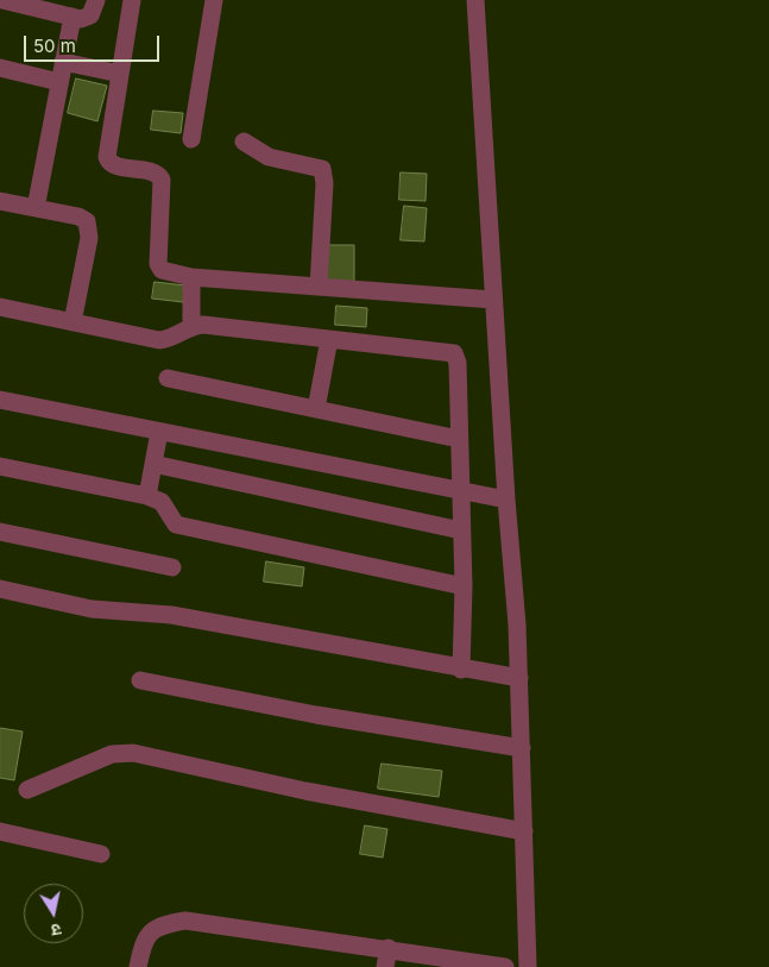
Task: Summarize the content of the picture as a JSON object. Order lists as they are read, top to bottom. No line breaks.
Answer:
{"scale_bar":"50 m","north":"bottom"}
